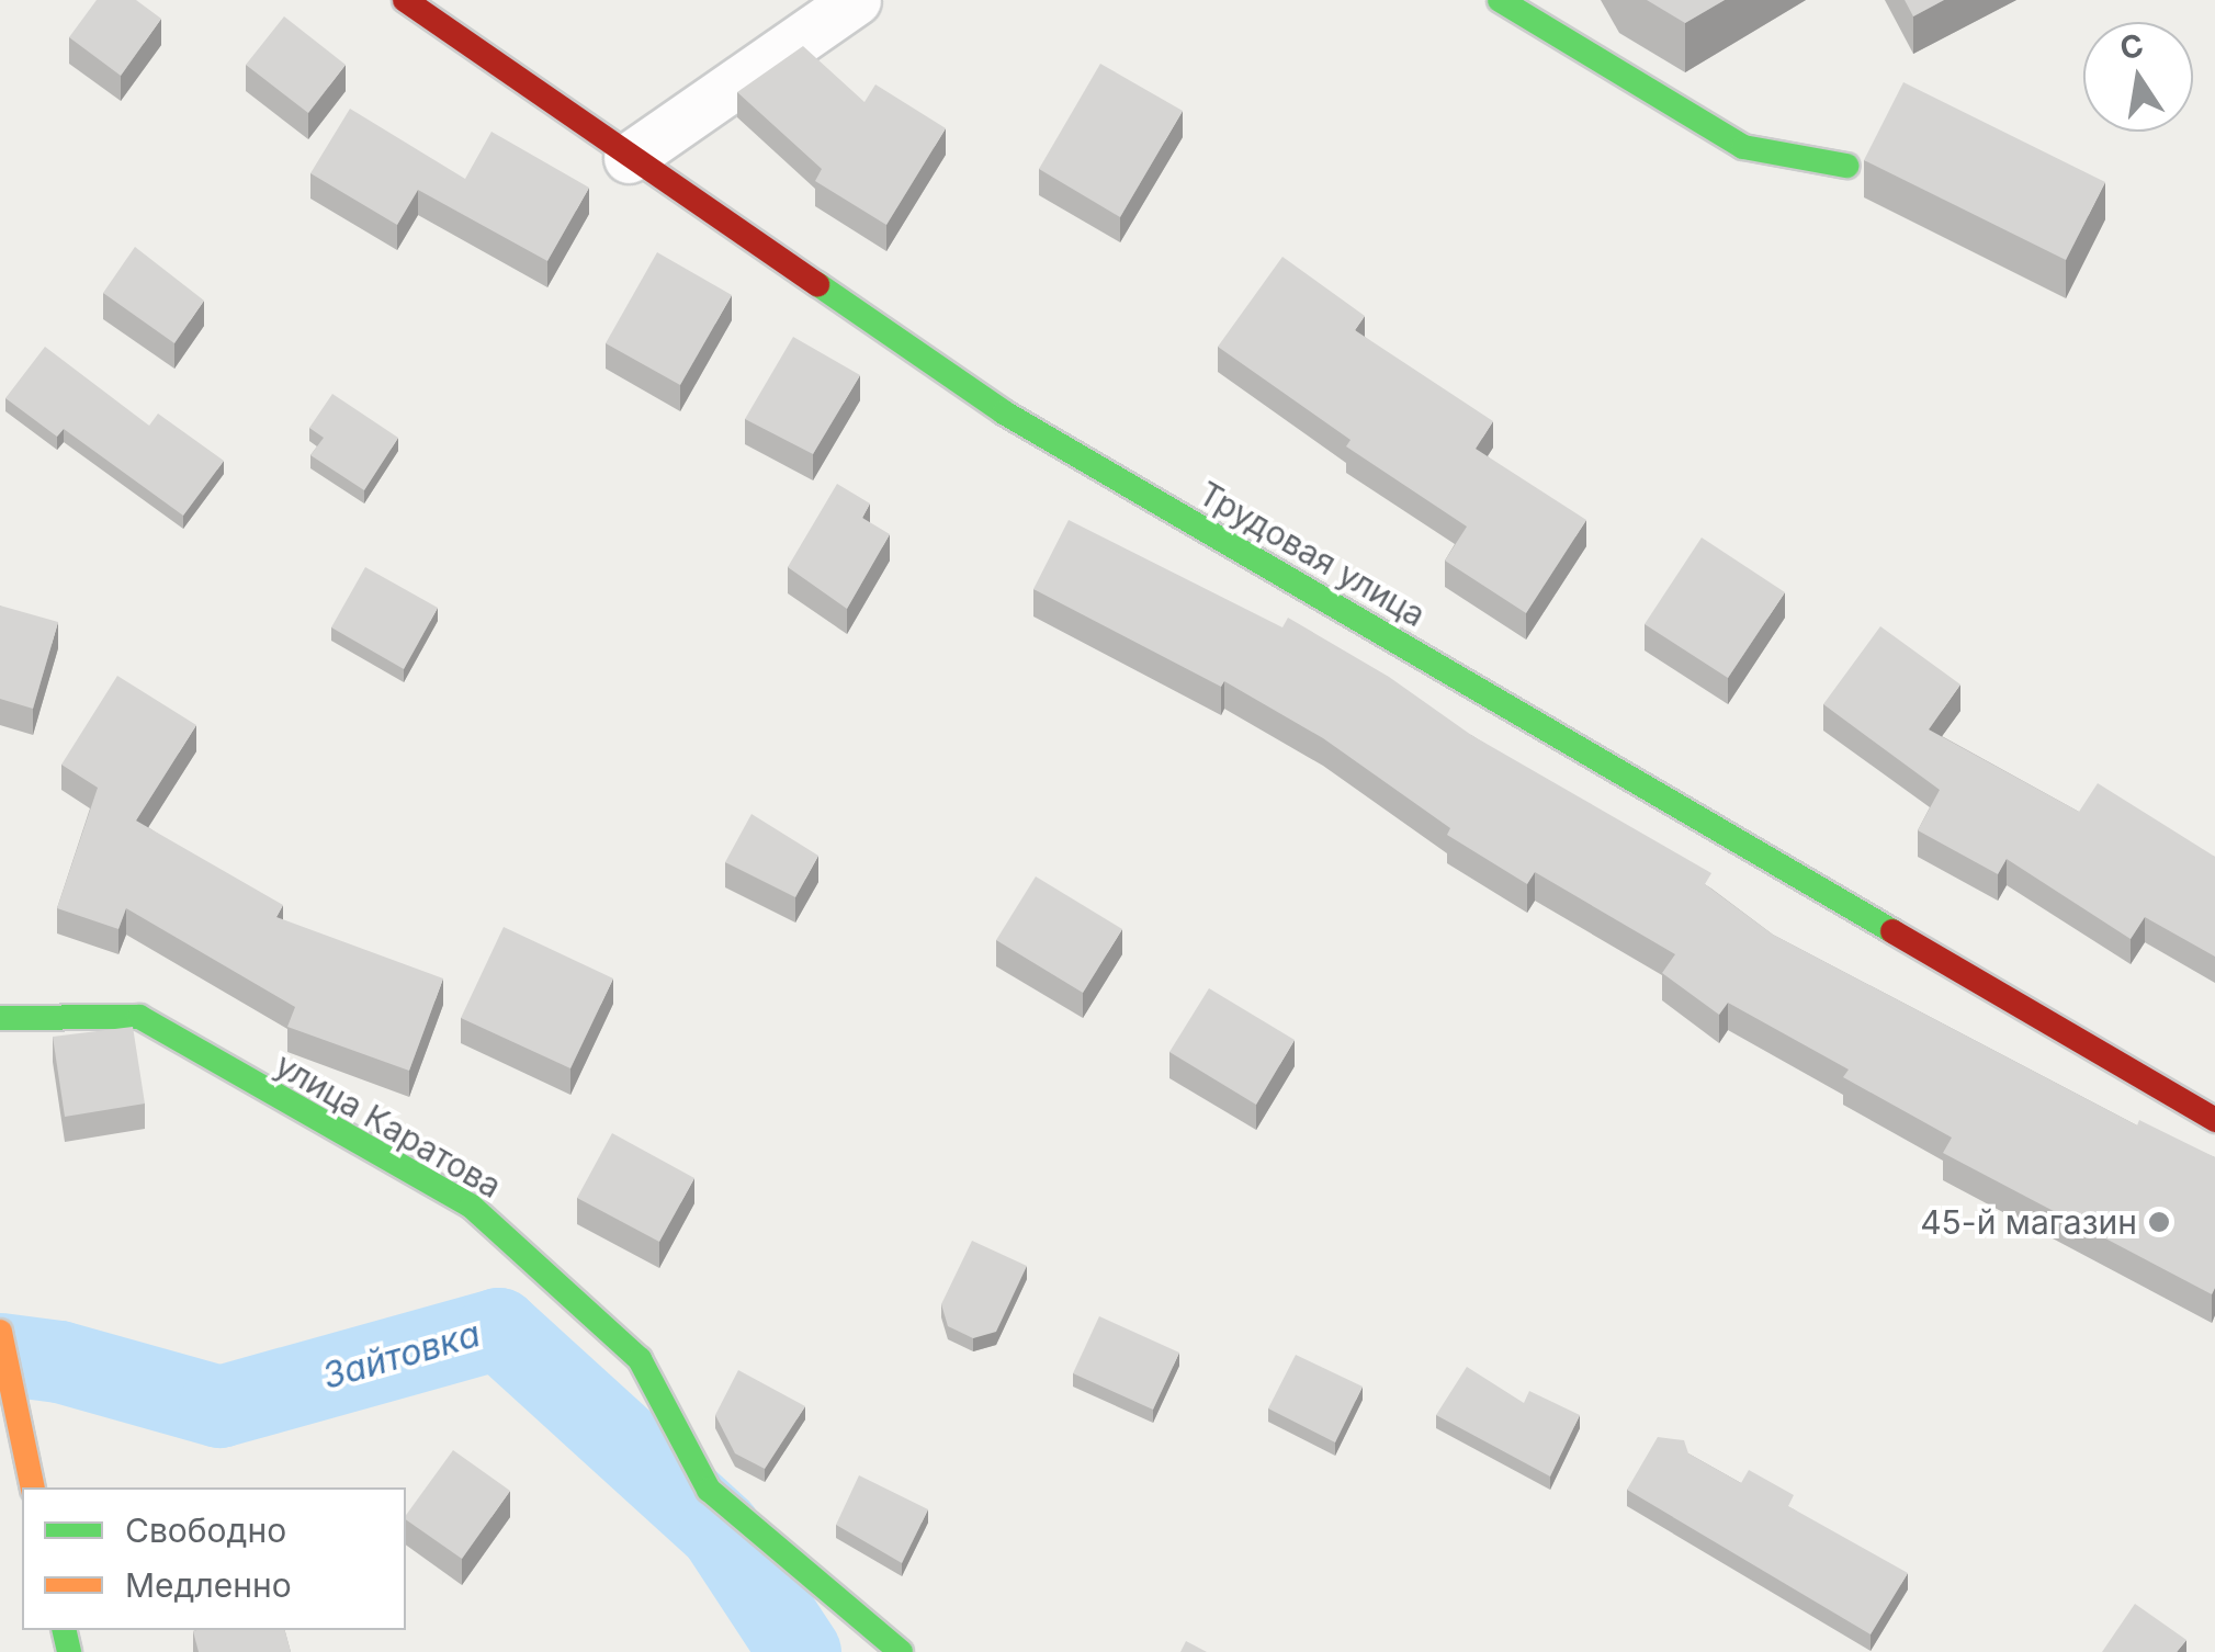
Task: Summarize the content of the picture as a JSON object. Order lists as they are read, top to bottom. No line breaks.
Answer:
{"streets":{"street":["Трудовая улица","улица Каратова"]},"water":["Зайтовка"],"places":["45-й магазин"],"legend":["Свободно","Медленно"],"north":"top"}
